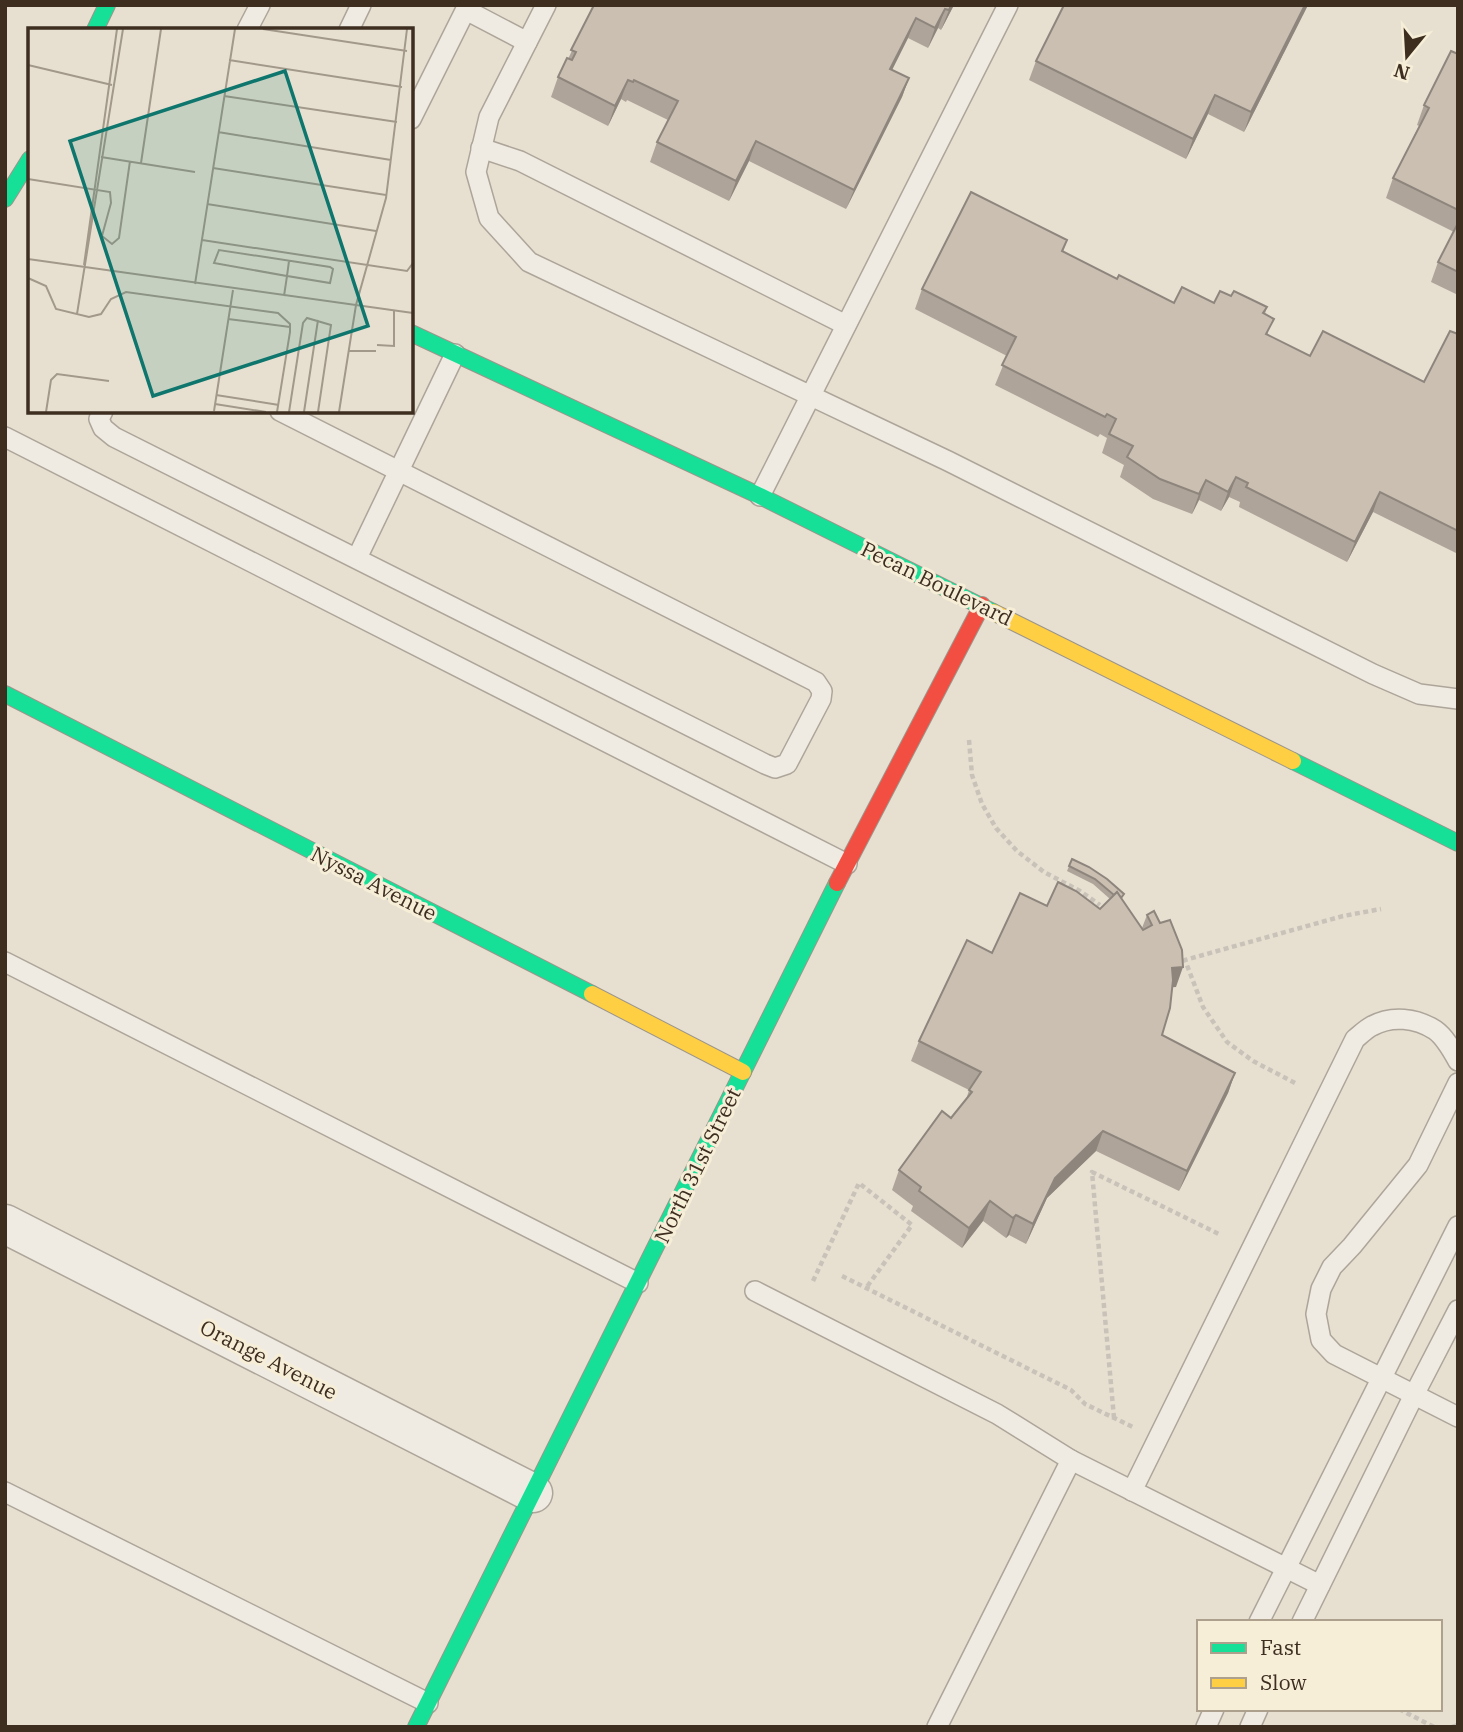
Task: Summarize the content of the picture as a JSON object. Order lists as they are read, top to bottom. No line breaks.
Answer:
{"streets":{"street":["Pecan Boulevard","Nyssa Avenue","North 31st Street","Orange Avenue"]},"crossings":[["Pecan Boulevard","North 31st Street"],["Nyssa Avenue","North 31st Street"],["North 31st Street","Orange Avenue"]],"legend":["Fast","Slow"],"north":"bottom"}
